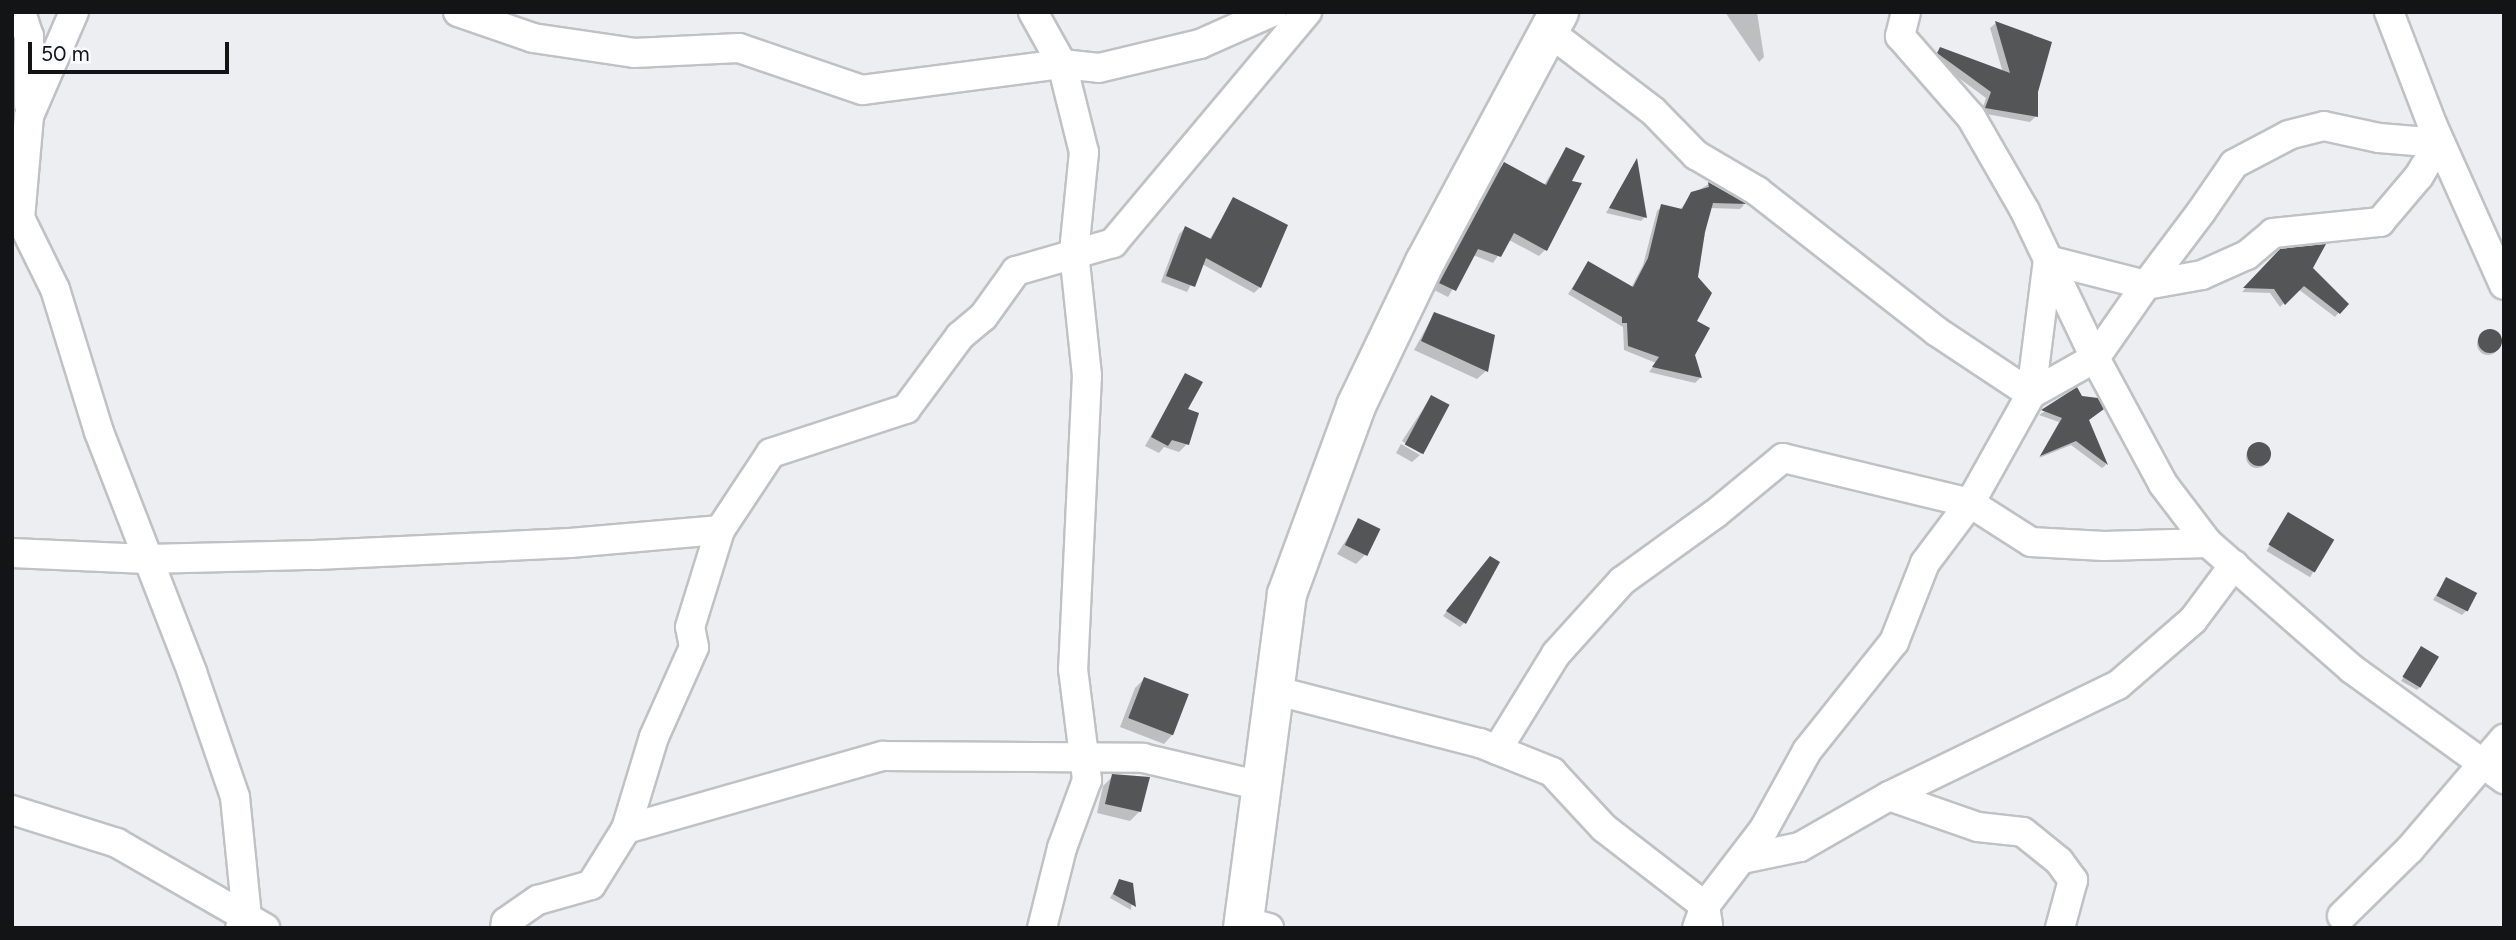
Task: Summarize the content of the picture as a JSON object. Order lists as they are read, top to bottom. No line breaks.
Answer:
{"scale_bar":"50 m"}
